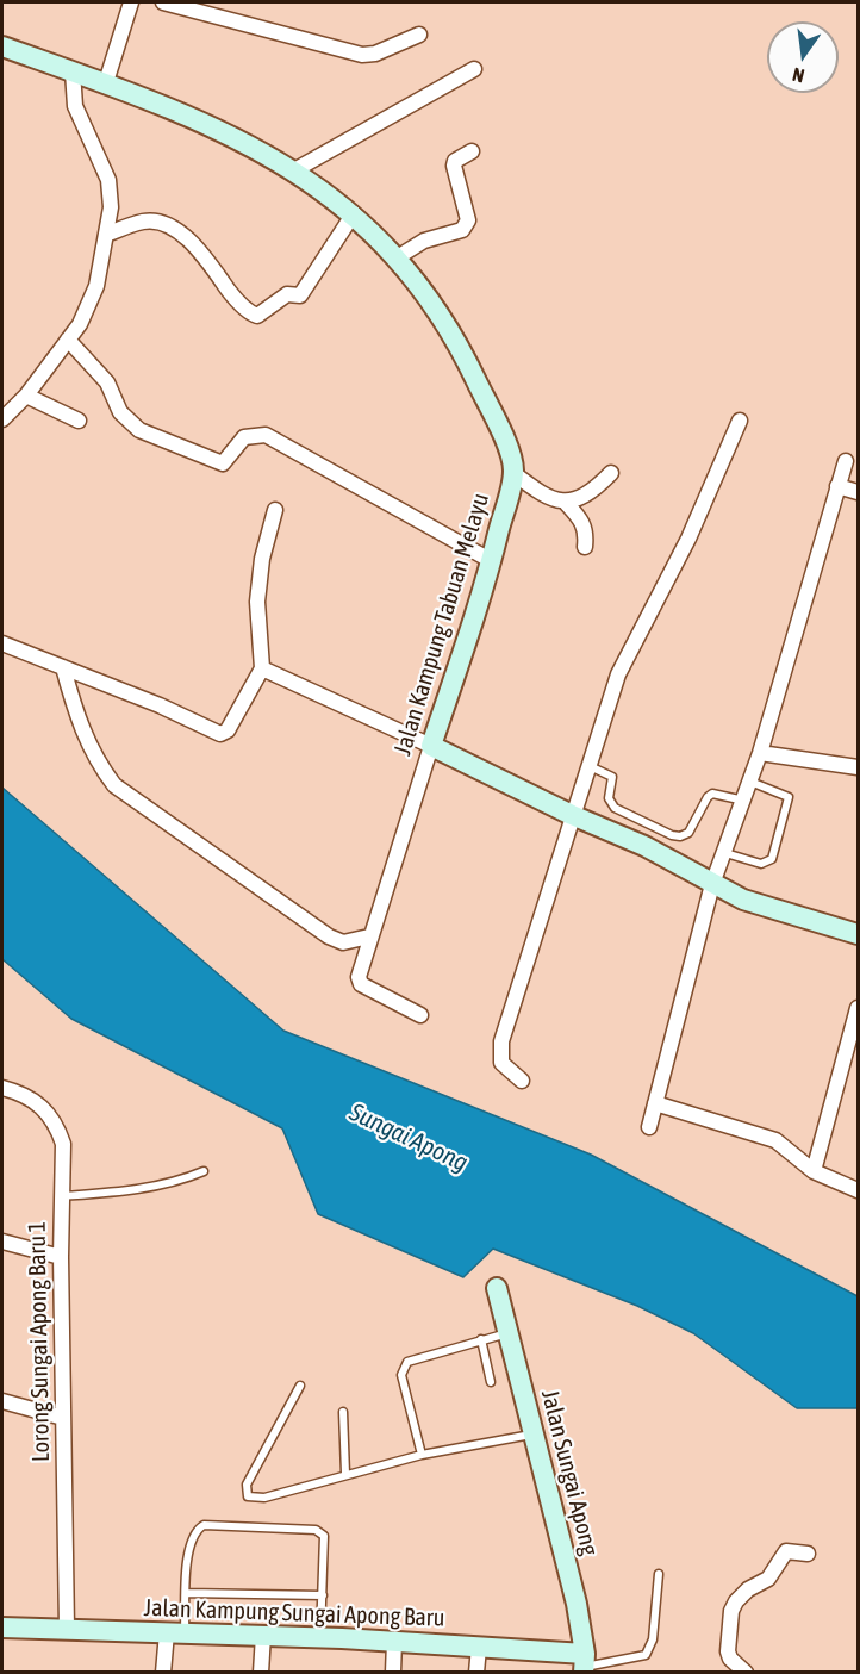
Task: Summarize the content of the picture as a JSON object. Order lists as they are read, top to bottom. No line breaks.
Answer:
{"streets":{"street":["Jalan Kampung Tabuan Melayu","Lorong Sungai Apong Baru 1","Jalan Sungai Apong","Jalan Kampung Sungai Apong Baru"]},"crossings":[["Lorong Sungai Apong Baru 1","Jalan Kampung Sungai Apong Baru"],["Jalan Sungai Apong","Jalan Kampung Sungai Apong Baru"]],"water":["Sungai Apong"],"north":"bottom"}
